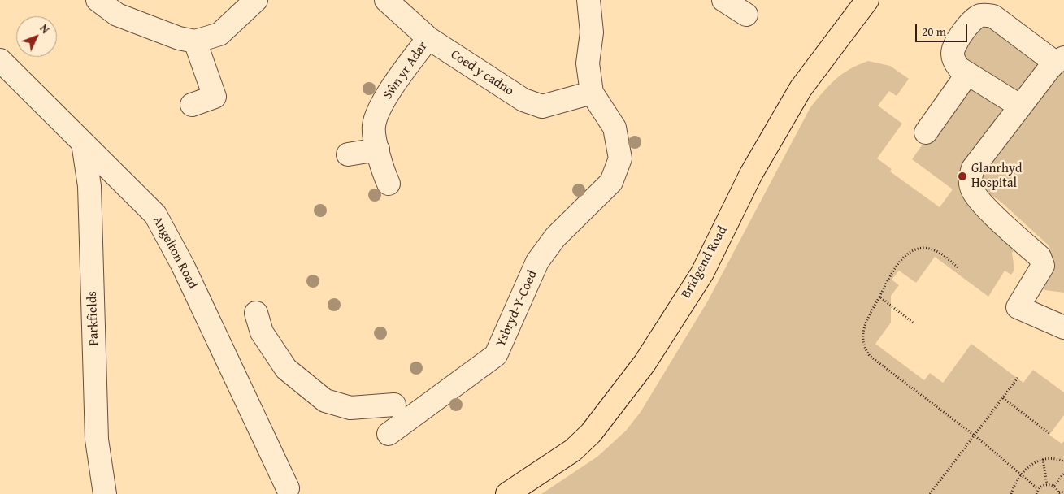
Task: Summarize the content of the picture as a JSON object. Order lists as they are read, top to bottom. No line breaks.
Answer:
{"streets":{"main road":["Bridgend Road"],"street":["Sŵn yr Adar","Coed y cadno","Angelton Road","Ysbryd-Y-Coed","Parkfields"]},"crossings":[["Sŵn yr Adar","Coed y cadno"],["Coed y cadno","Ysbryd-Y-Coed"],["Angelton Road","Parkfields"]],"places":["Glanrhyd Hospital"],"scale_bar":"20 m","north":"top right"}
